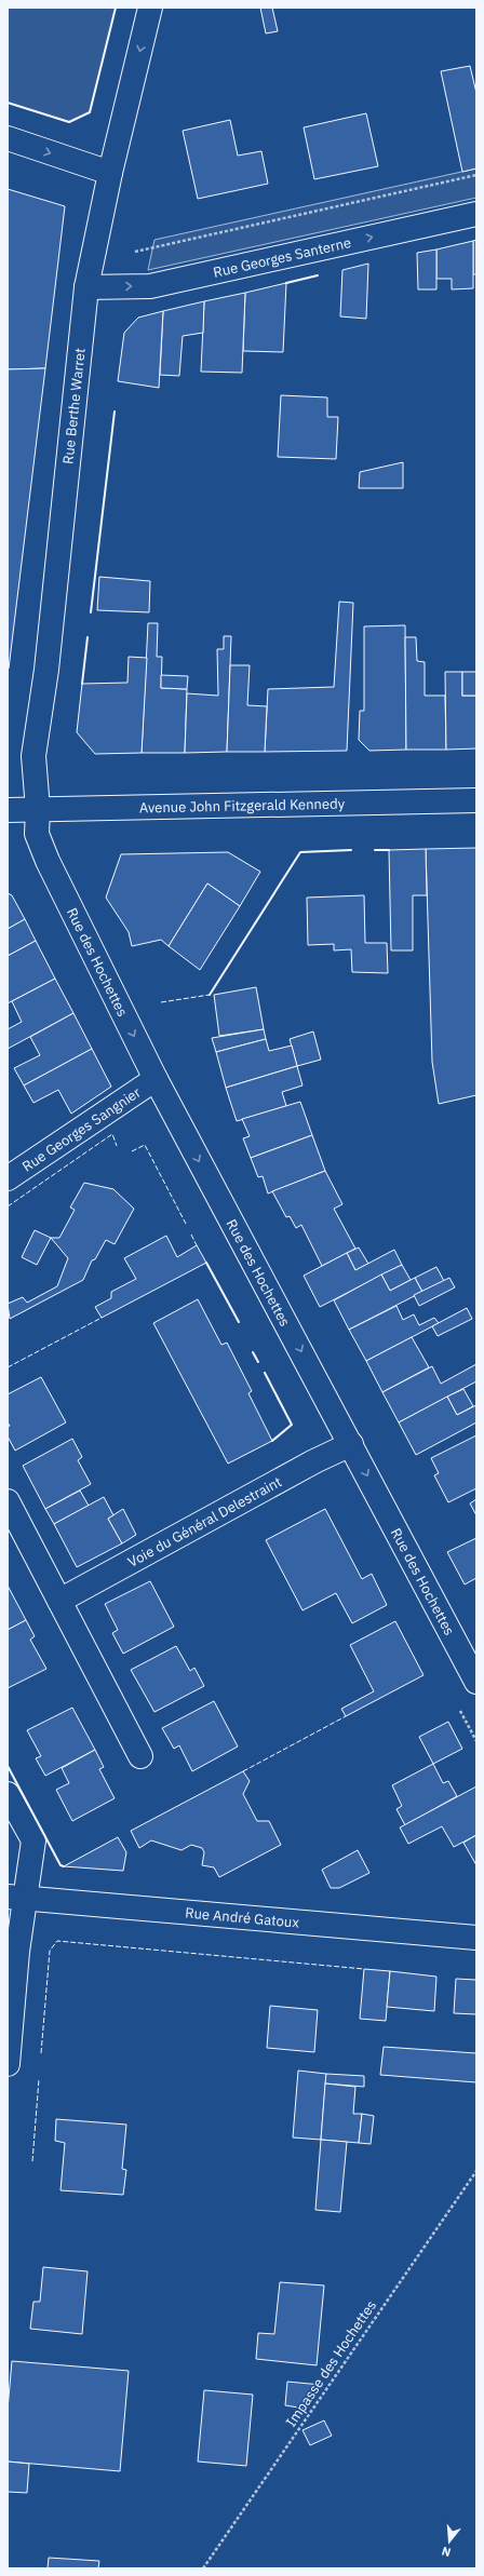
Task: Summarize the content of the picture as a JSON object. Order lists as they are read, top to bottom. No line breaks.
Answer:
{"streets":{"street":["Rue Georges Santerne","Rue Berthe Warret","Avenue John Fitzgerald Kennedy","Rue des Hochettes","Rue Georges Sangnier","Voie du Général Delestraint","Rue André Gatoux"],"path":["Impasse des Hochettes"]},"crossings":[["Rue Georges Santerne","Rue Berthe Warret"],["Rue Berthe Warret","Avenue John Fitzgerald Kennedy"],["Rue Berthe Warret","Rue des Hochettes"],["Rue des Hochettes","Rue Georges Sangnier"],["Rue des Hochettes","Voie du Général Delestraint"]],"one_way":["Rue Georges Santerne","Rue des Hochettes"],"north":"bottom"}
